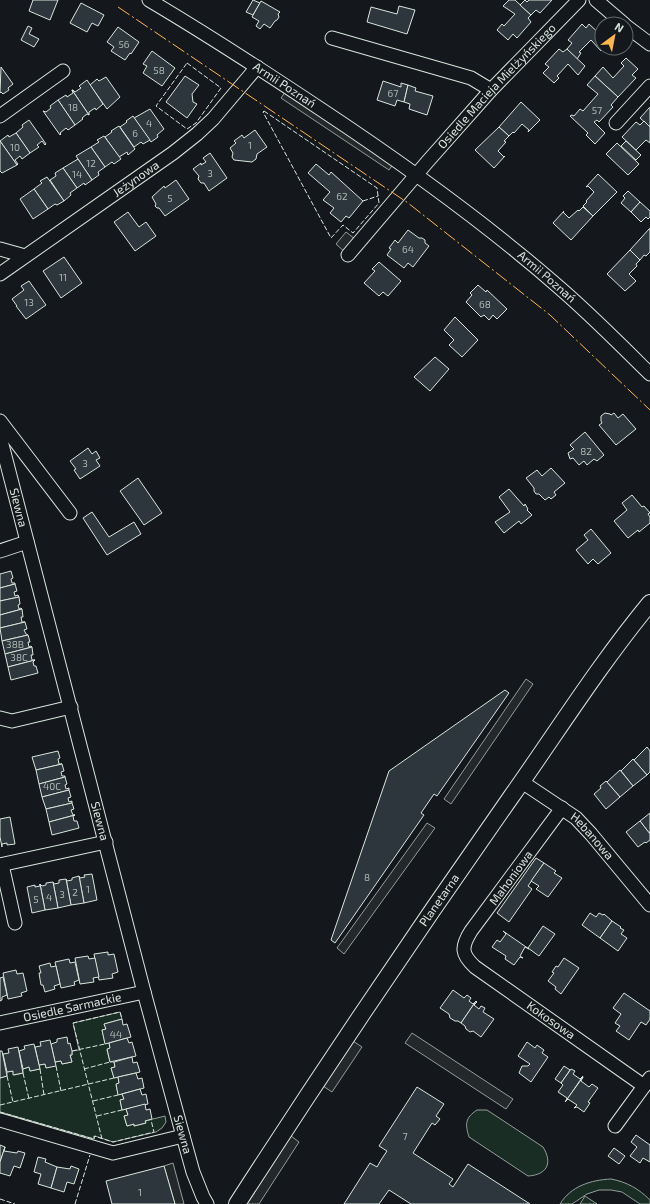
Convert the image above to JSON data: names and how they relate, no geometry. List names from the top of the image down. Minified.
{"streets":{"street":["Armii Poznań","Osiedle Macieja Mielżyńskiego","Jeżynowa","Siewna","Hebanowa","Mahoniowa","Planetarna","Osiedle Sarmackie","Kokosowa"]},"crossings":[["Armii Poznań","Osiedle Macieja Mielżyńskiego"],["Armii Poznań","Jeżynowa"],["Siewna","Osiedle Sarmackie"],["Hebanowa","Mahoniowa"],["Hebanowa","Planetarna"],["Mahoniowa","Kokosowa"]],"house_numbers":["56","58","67","18","57","4","6","1","10","12","3","14","62","5","64","11","13","68","82","3","38B","38C","40C","8","1","2","3","4","5","44","7","1"],"north":"top right"}
